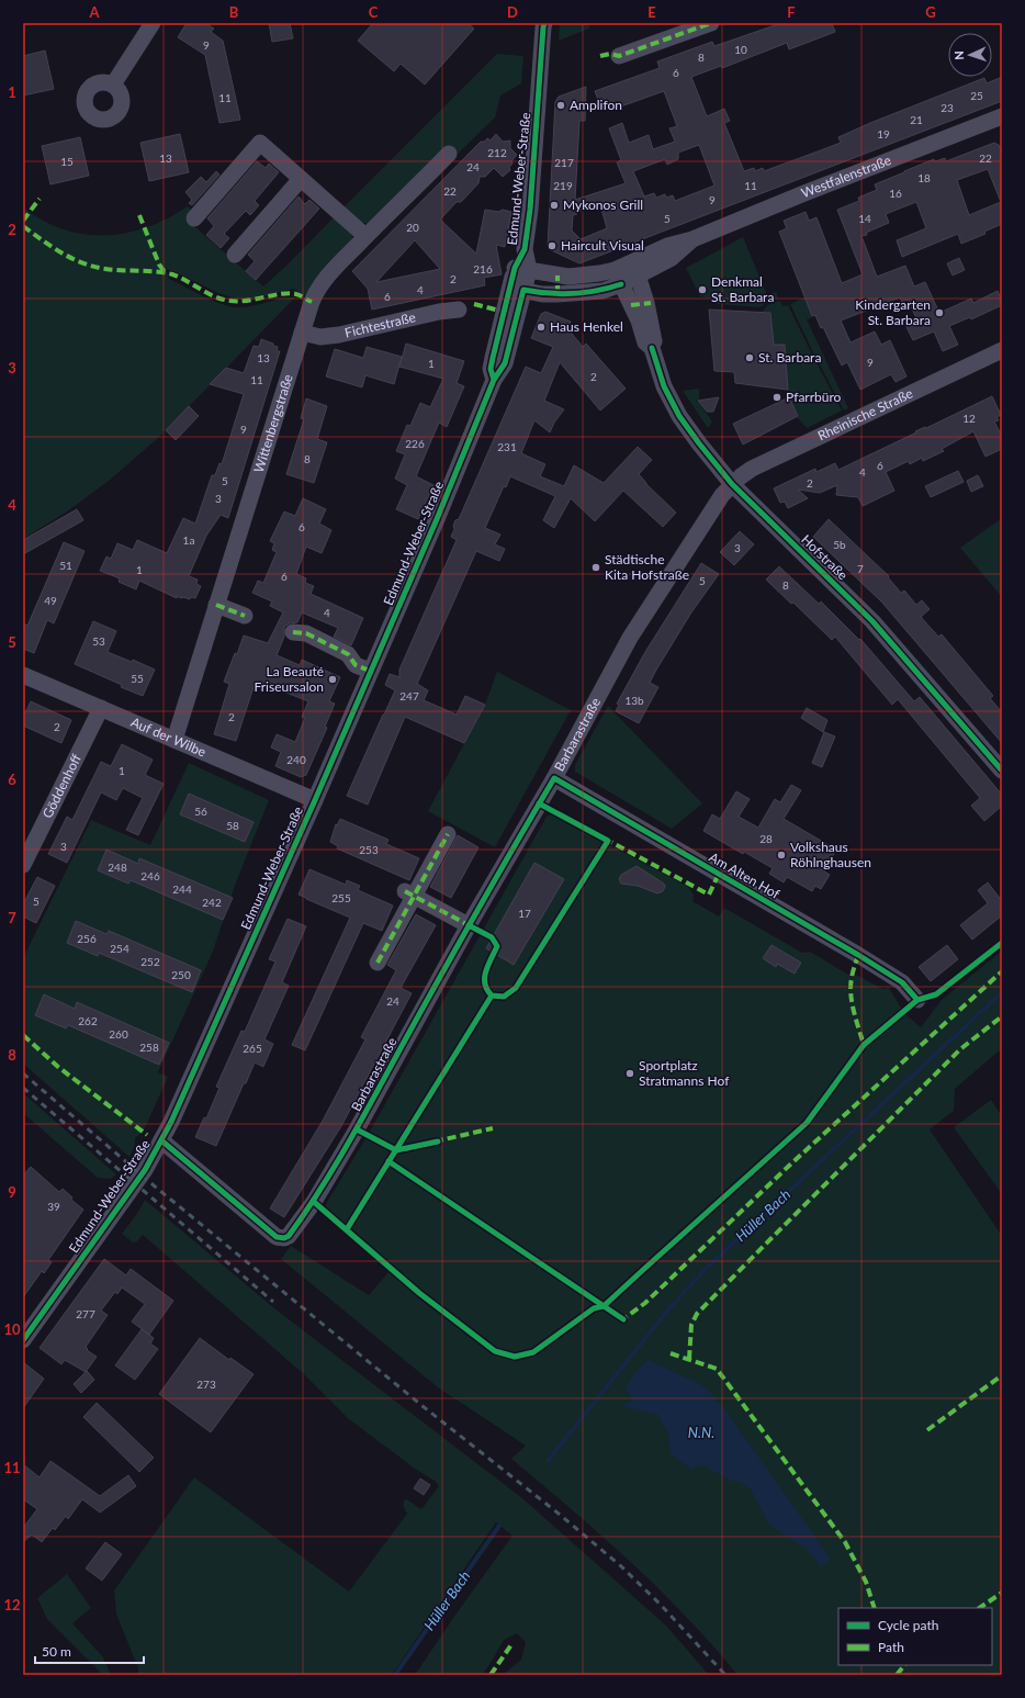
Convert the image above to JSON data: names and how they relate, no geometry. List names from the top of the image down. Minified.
{"streets":{"street":["Westfalenstraße","Edmund-Weber-Straße","Fichtestraße","Rheinische Straße","Wittenbergstraße","Hofstraße","Barbarastraße","Auf der Wilbe","Göddenhoff","Am Alten Hof"]},"crossings":[["Westfalenstraße","Edmund-Weber-Straße"],["Westfalenstraße","Hofstraße"],["Edmund-Weber-Straße","Barbarastraße"],["Edmund-Weber-Straße","Auf der Wilbe"],["Fichtestraße","Wittenbergstraße"],["Rheinische Straße","Hofstraße"],["Rheinische Straße","Barbarastraße"],["Wittenbergstraße","Auf der Wilbe"],["Hofstraße","Barbarastraße"],["Barbarastraße","Am Alten Hof"],["Auf der Wilbe","Göddenhoff"]],"water":["Hüller Bach","N.N."],"places":["Amplifon","Mykonos Grill","Haircult Visual","Denkmal St. Barbara","Kindergarten St. Barbara","Haus Henkel","St. Barbara","Pfarrbüro","Städtische Kita Hofstraße","La Beauté Friseursalon","Volkshaus Röhlnghausen","Sportplatz Stratmanns Hof"],"house_numbers":["9","10","8","6","25","11","23","21","19","212","13","22","15","217","24","18","219","11","22","16","9","5","14","20","216","2","4","6","13","9","1","2","11","12","9","226","231","8","6","4","5","2","3","6","1a","5b","3","51","7","1","6","5","8","49","4","53","55","247","13b","2","2","240","1","56","58","28","3","253","248","246","244","255","5","242","17","256","254","252","250","24","262","260","258","265","39","277","273"],"legend":["Cycle path","Path"],"scale_bar":"50 m","north":"left","grid":{"columns":["A","B","C","D","E","F","G"],"rows":["1","2","3","4","5","6","7","8","9","10","11","12"]}}
